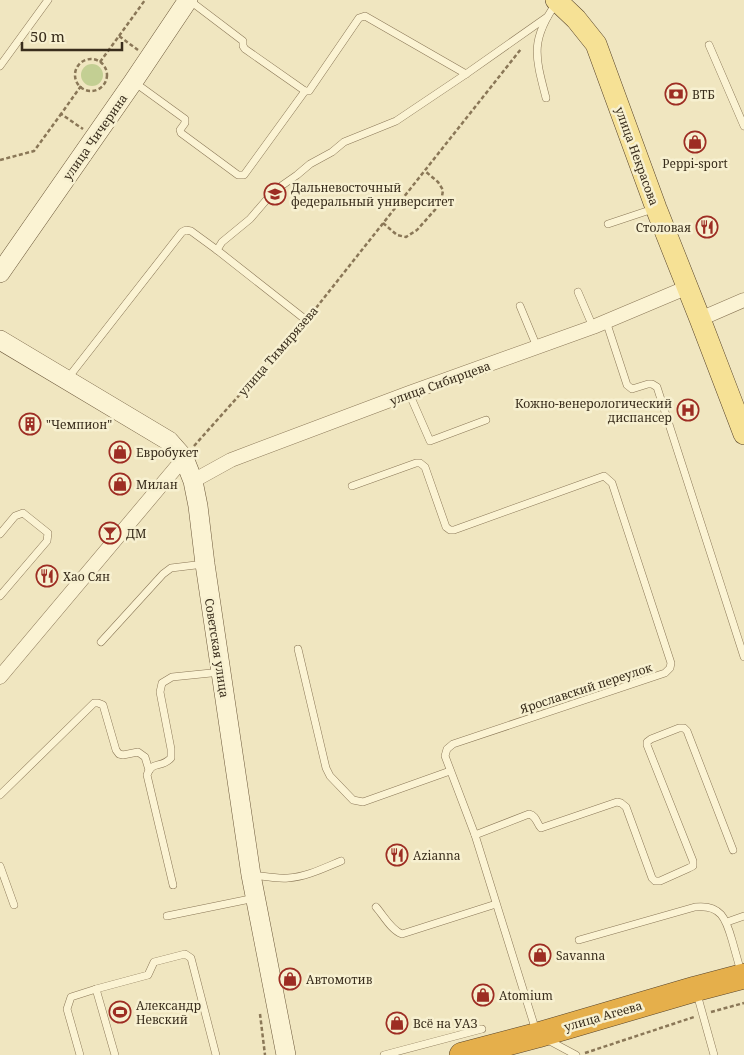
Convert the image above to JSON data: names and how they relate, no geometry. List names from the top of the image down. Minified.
{"streets":{"highway":["улица Агеева"],"main road":["улица Чичерина","улица Некрасова","Советская улица"],"street":["улица Сибирцева"],"lane":["Ярославский переулок"],"path":["улица Тимирязева"]},"crossings":[["улица Некрасова","улица Сибирцева"],["улица Тимирязева","Советская улица"],["улица Сибирцева","Советская улица"],["Ярославский переулок","улица Агеева"]],"places":{"bank":["ВТБ"],"shop":["Peppi-sport","Евробукет","Милан","Savanna","Автомотив","Atomium","Всё на УАЗ"],"school or university":["Дальневосточный федеральный университет"],"restaurant":["Столовая","Хао Сян","Azianna"],"hospital":["Кожно-венерологический диспансер"],"building":["\"Чемпион\""],"bar":["ДМ"],"sports":["Александр Невский"]},"scale_bar":"50 m"}
